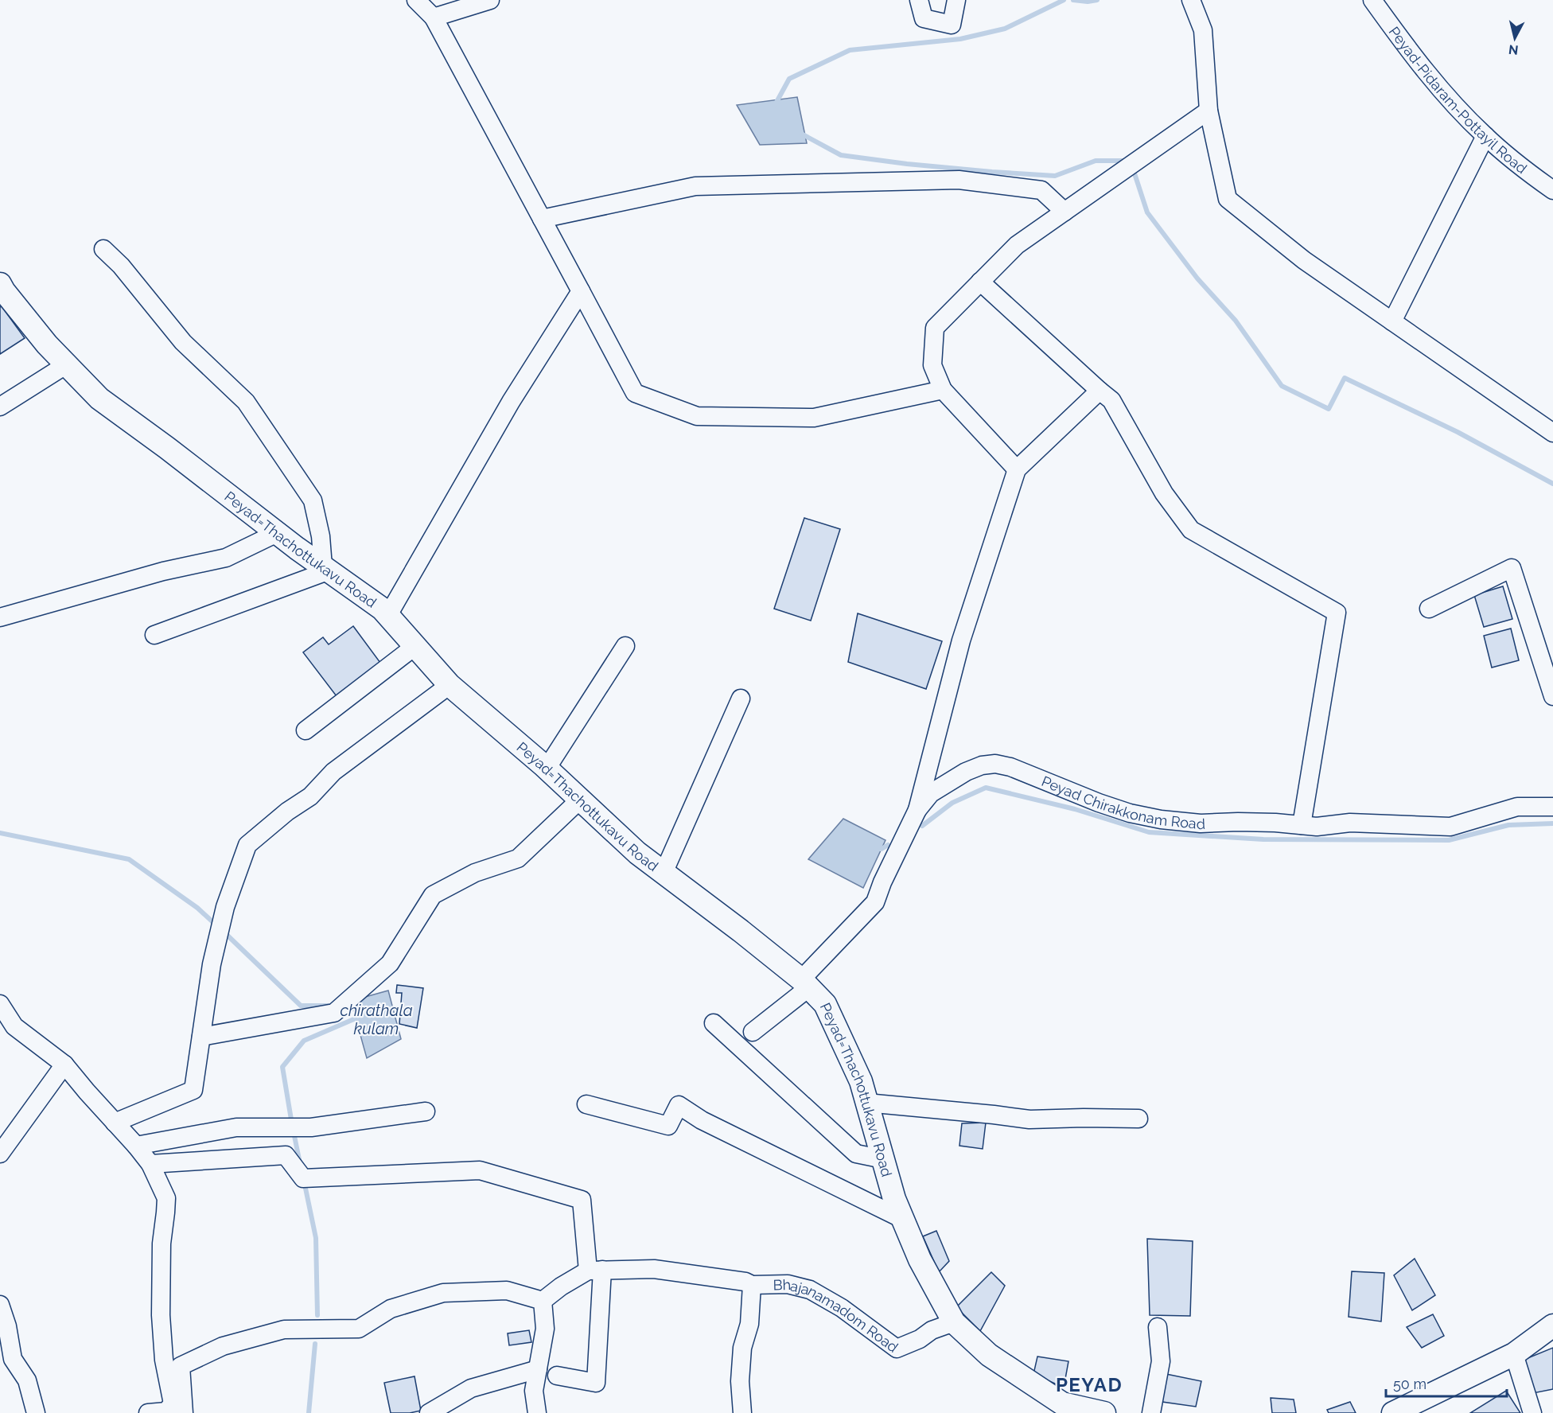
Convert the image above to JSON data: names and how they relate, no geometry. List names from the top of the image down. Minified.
{"streets":{"main road":["Peyad=Thachottukavu Road"],"street":["Peyad-Pidaram-Pottayil Road","Peyad Chirakkonam Road","Bhajanamadom Road"]},"crossings":[["Peyad=Thachottukavu Road","Peyad Chirakkonam Road"],["Peyad=Thachottukavu Road","Bhajanamadom Road"]],"districts":["PEYAD"],"water":["chirathala kulam"],"scale_bar":"50 m","north":"bottom"}
